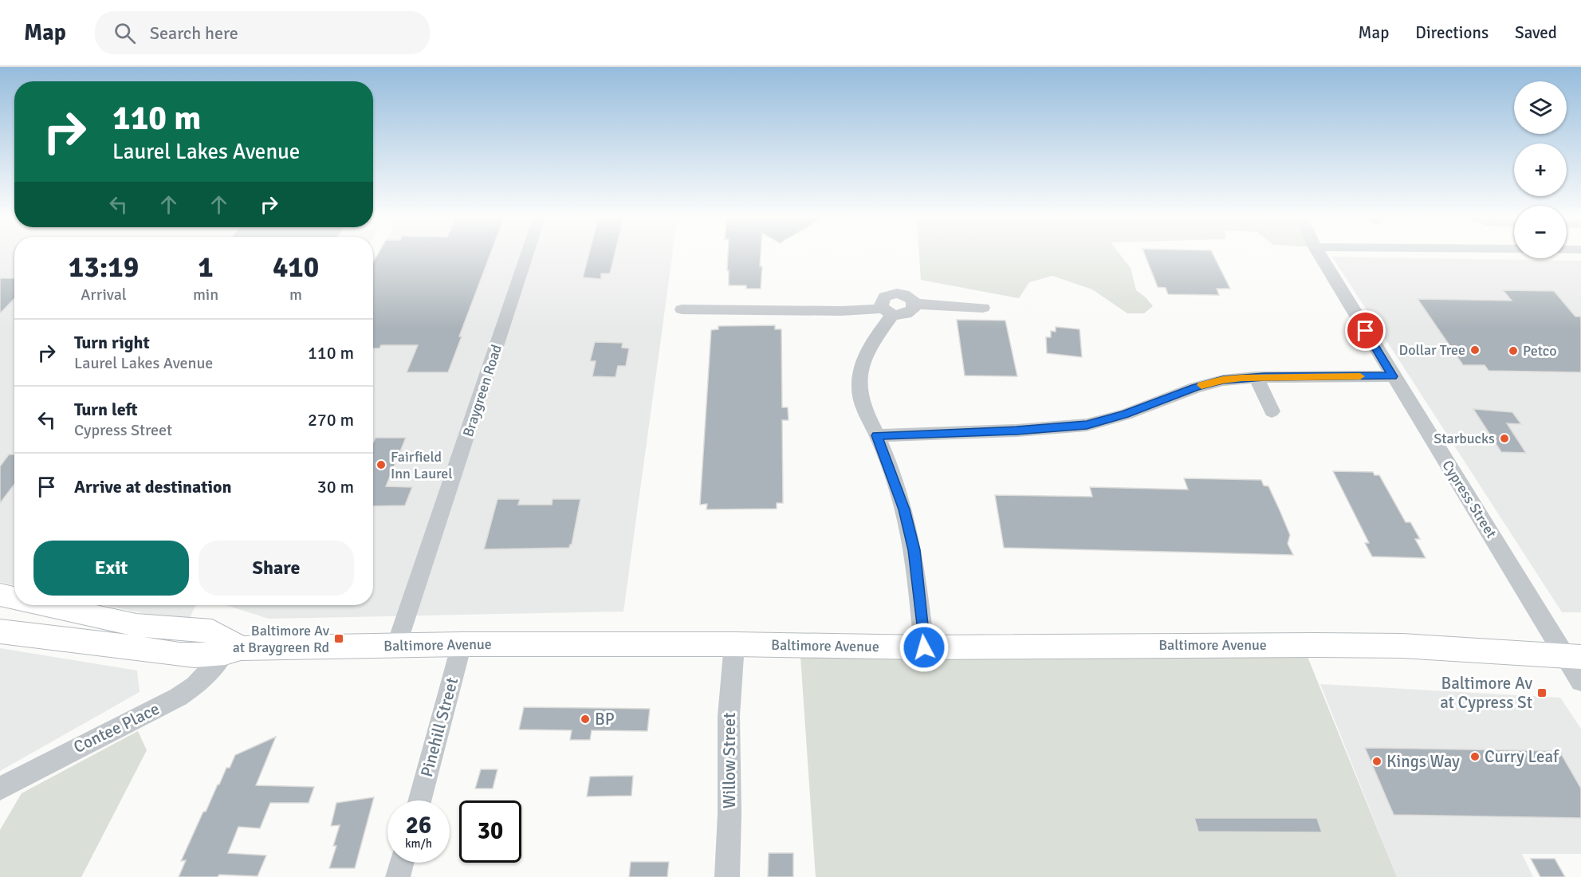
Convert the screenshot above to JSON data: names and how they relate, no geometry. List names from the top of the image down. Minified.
{"streets":{"main road":["Baltimore Avenue"],"street":["Braygreen Road","Cypress Street","Pinehill Street","Contee Place","Willow Street"]},"crossings":[["Braygreen Road","Baltimore Avenue"],["Cypress Street","Baltimore Avenue"],["Baltimore Avenue","Pinehill Street"],["Baltimore Avenue","Contee Place"],["Baltimore Avenue","Willow Street"]],"places":{"other":["Dollar Tree","Petco","Starbucks","Fairfield Inn Laurel","BP","Curry Leaf","Kings Way"],"transit":["Baltimore Av at Braygreen Rd","Baltimore Av at Cypress St"]},"page":{"header":"Map","search":"Search here","nav":["Map","Directions","Saved"],"map_buttons":["+","−"],"turn":["110 m","Laurel Lakes Avenue"],"eta":["13:19","Arrival","1","min","410","m"],"list":[{"name":"Turn right","note":"Laurel Lakes Avenue","value":"110 m"},{"name":"Turn left","note":"Cypress Street","value":"270 m"},{"name":"Arrive at destination","value":"30 m"}],"buttons":["Exit","Share"],"speed":"26 km/h","limit":"30"}}
